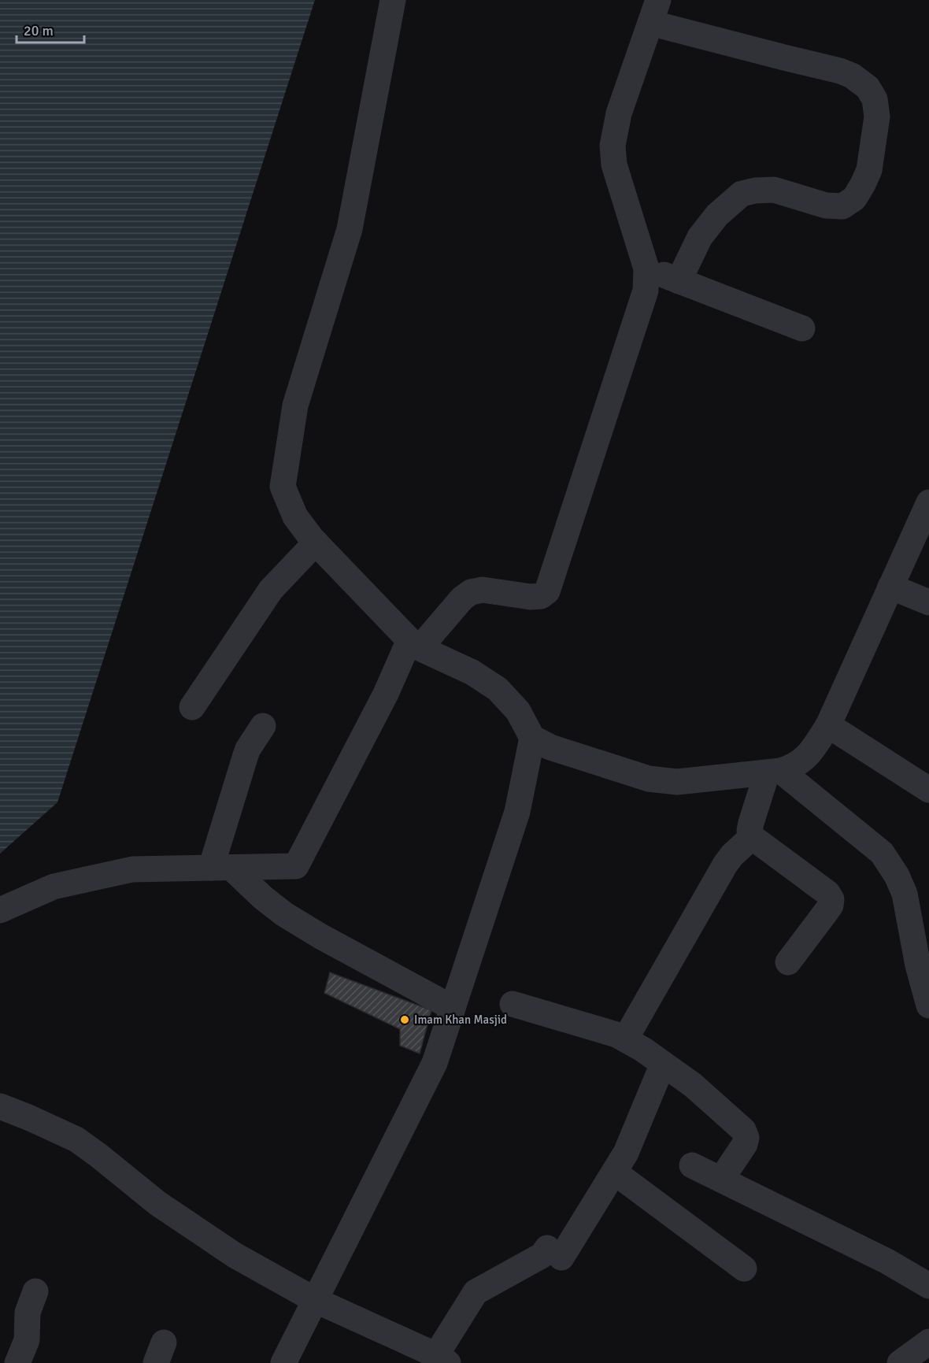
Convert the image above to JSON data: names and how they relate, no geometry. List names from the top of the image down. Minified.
{"places":["Imam Khan Masjid"],"scale_bar":"20 m"}
